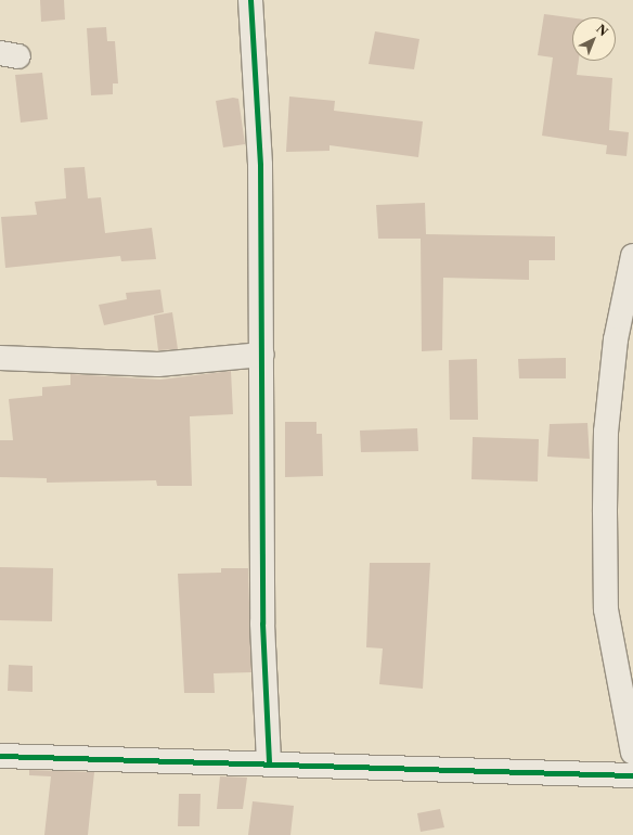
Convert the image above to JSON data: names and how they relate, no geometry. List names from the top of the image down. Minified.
{"north":"top right"}
